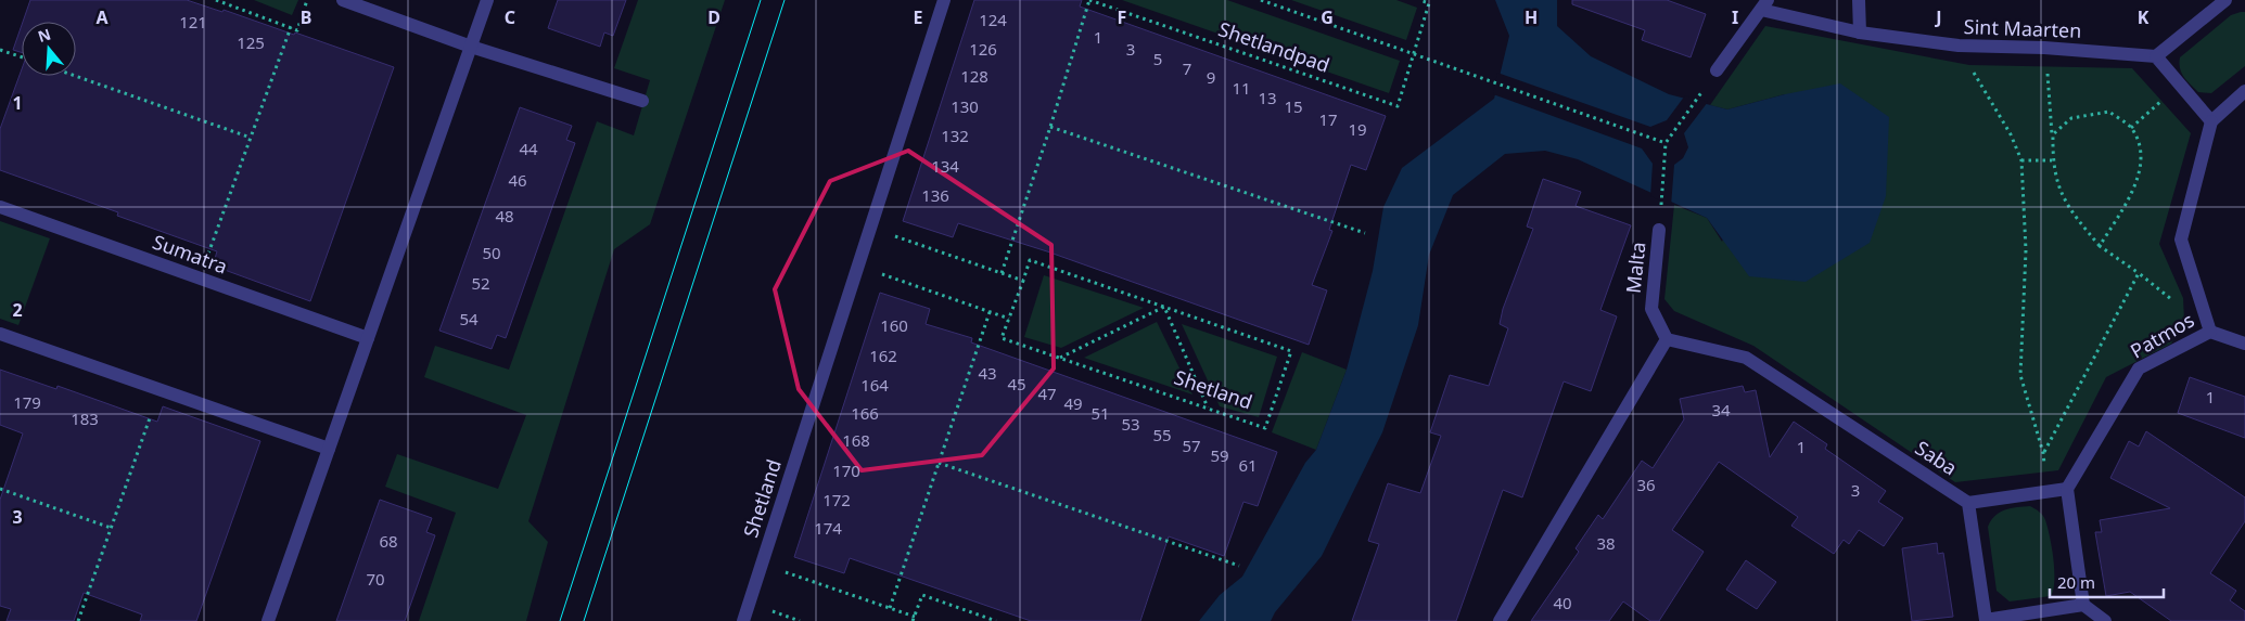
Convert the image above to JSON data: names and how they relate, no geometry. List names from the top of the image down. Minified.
{"streets":{"street":["Sint Maarten","Sumatra","Malta","Patmos","Shetland","Saba"],"path":["Shetlandpad"]},"crossings":[["Shetlandpad","Malta"],["Malta","Saba"]],"house_numbers":["124","121","1","125","126","3","5","7","128","9","11","13","130","15","17","19","132","44","134","46","136","48","50","52","54","160","162","43","45","164","47","1","179","49","34","166","51","183","53","55","168","57","1","59","61","170","36","3","172","174","68","38","70","40"],"scale_bar":"20 m","north":"top","grid":{"columns":["A","B","C","D","E","F","G","H","I","J","K"],"rows":["1","2","3"]}}
